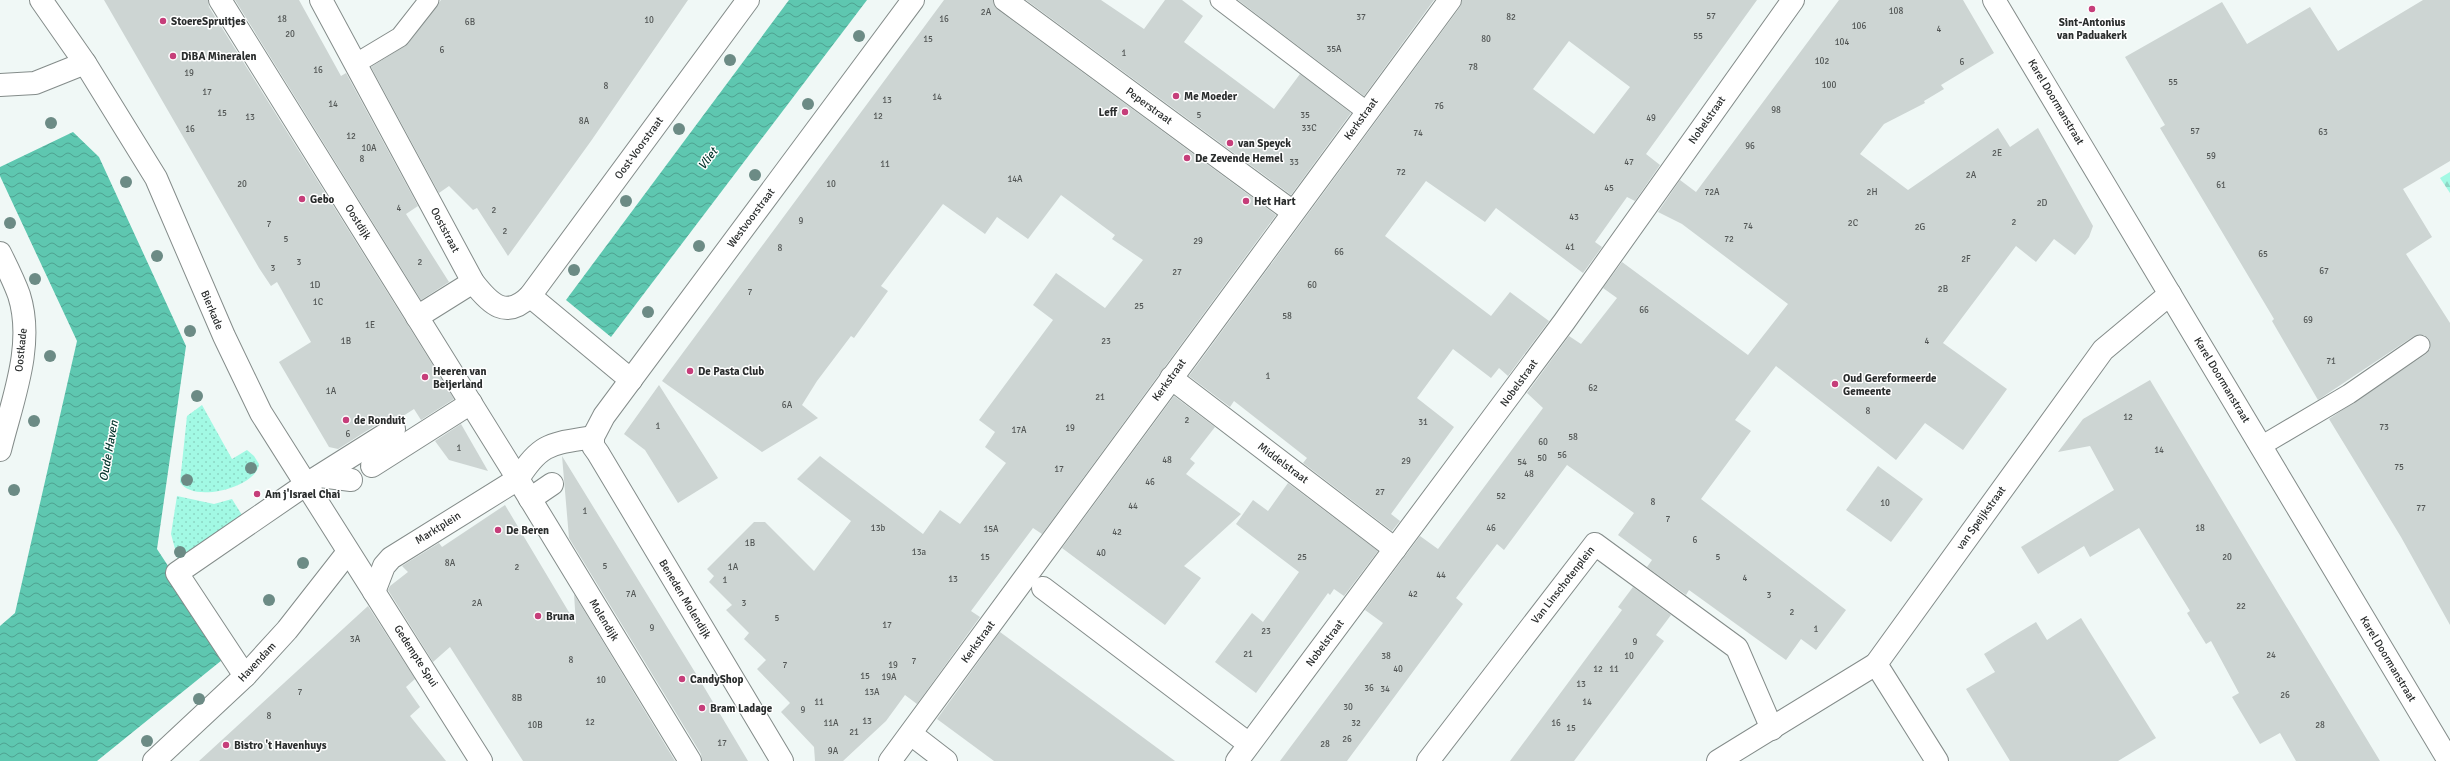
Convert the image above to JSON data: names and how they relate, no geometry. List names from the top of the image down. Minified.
{"streets":{"street":["Karel Doormanstraat","Peperstraat","Kerkstraat","Nobelstraat","Oost-Voorstraat","Westvoorstraat","Oostdijk","Ooststraat","Bierkade","Oostkade","Middelstraat","van Speijkstraat","Marktplein","Van Linschotenplein","Beneden Molendijk","Molendijk","Gedempte Spui","Havendam"]},"crossings":[["Karel Doormanstraat","van Speijkstraat"],["Peperstraat","Kerkstraat"],["Kerkstraat","Middelstraat"],["Nobelstraat","Middelstraat"],["Oost-Voorstraat","Ooststraat"],["Westvoorstraat","Marktplein"],["Westvoorstraat","Beneden Molendijk"],["Bierkade","Gedempte Spui"],["Bierkade","Havendam"],["Marktplein","Beneden Molendijk"],["Marktplein","Molendijk"],["Marktplein","Gedempte Spui"],["Gedempte Spui","Havendam"]],"water":["Vliet","Oude Haven"],"places":["Sint-Antonius van Paduakerk","StoereSpruitjes","DiBA Mineralen","Me Moeder","Leff","van Speyck","De Zevende Hemel","Gebo","Het Hart","De Pasta Club","Heeren van Beijerland","Oud Gereformeerde Gemeente","de Ronduit","Am j'Israel Chai","De Beren","Bruna","CandyShop","Bram Ladage","Bistro 't Havenhuys"],"house_numbers":["108","2A","57","37","82","18","16","10","6B","106","4","20","55","15","80","104","35A","6","1","102","6","78","16","19","55","100","8","17","14","13","14","76","98","15","5","35","12","13","49","8A","33C","16","57","63","74","12","96","10A","2E","59","8","33","47","11","72","2A","14A","20","10","61","45","72A","2H","2D","4","2","43","9","2","2C","7","74","2G","2","5","72","29","41","8","66","65","2F","3","2","3","67","27","1D","60","2B","7","1C","25","66","58","69","1E","1B","23","4","71","1","62","1A","21","6A","8","12","2","31","1","73","19","17A","6","58","60","1","14","56","50","48","29","54","75","17","48","46","27","52","8","10","44","77","1","7","13b","46","18","15A","42","6","1B","13a","40","15","25","5","20","8A","5","2","1A","44","4","13","1","7A","42","3","2A","3","22","2","5","17","9","1","23","3A","9","21","24","38","10","8","7","7","19","40","12","11","15","19A","10","13","36","34","7","13A","26","8B","11","14","30","9","8","13","12","11A","32","16","10B","28","15","21","26","17","28","9A"]}
